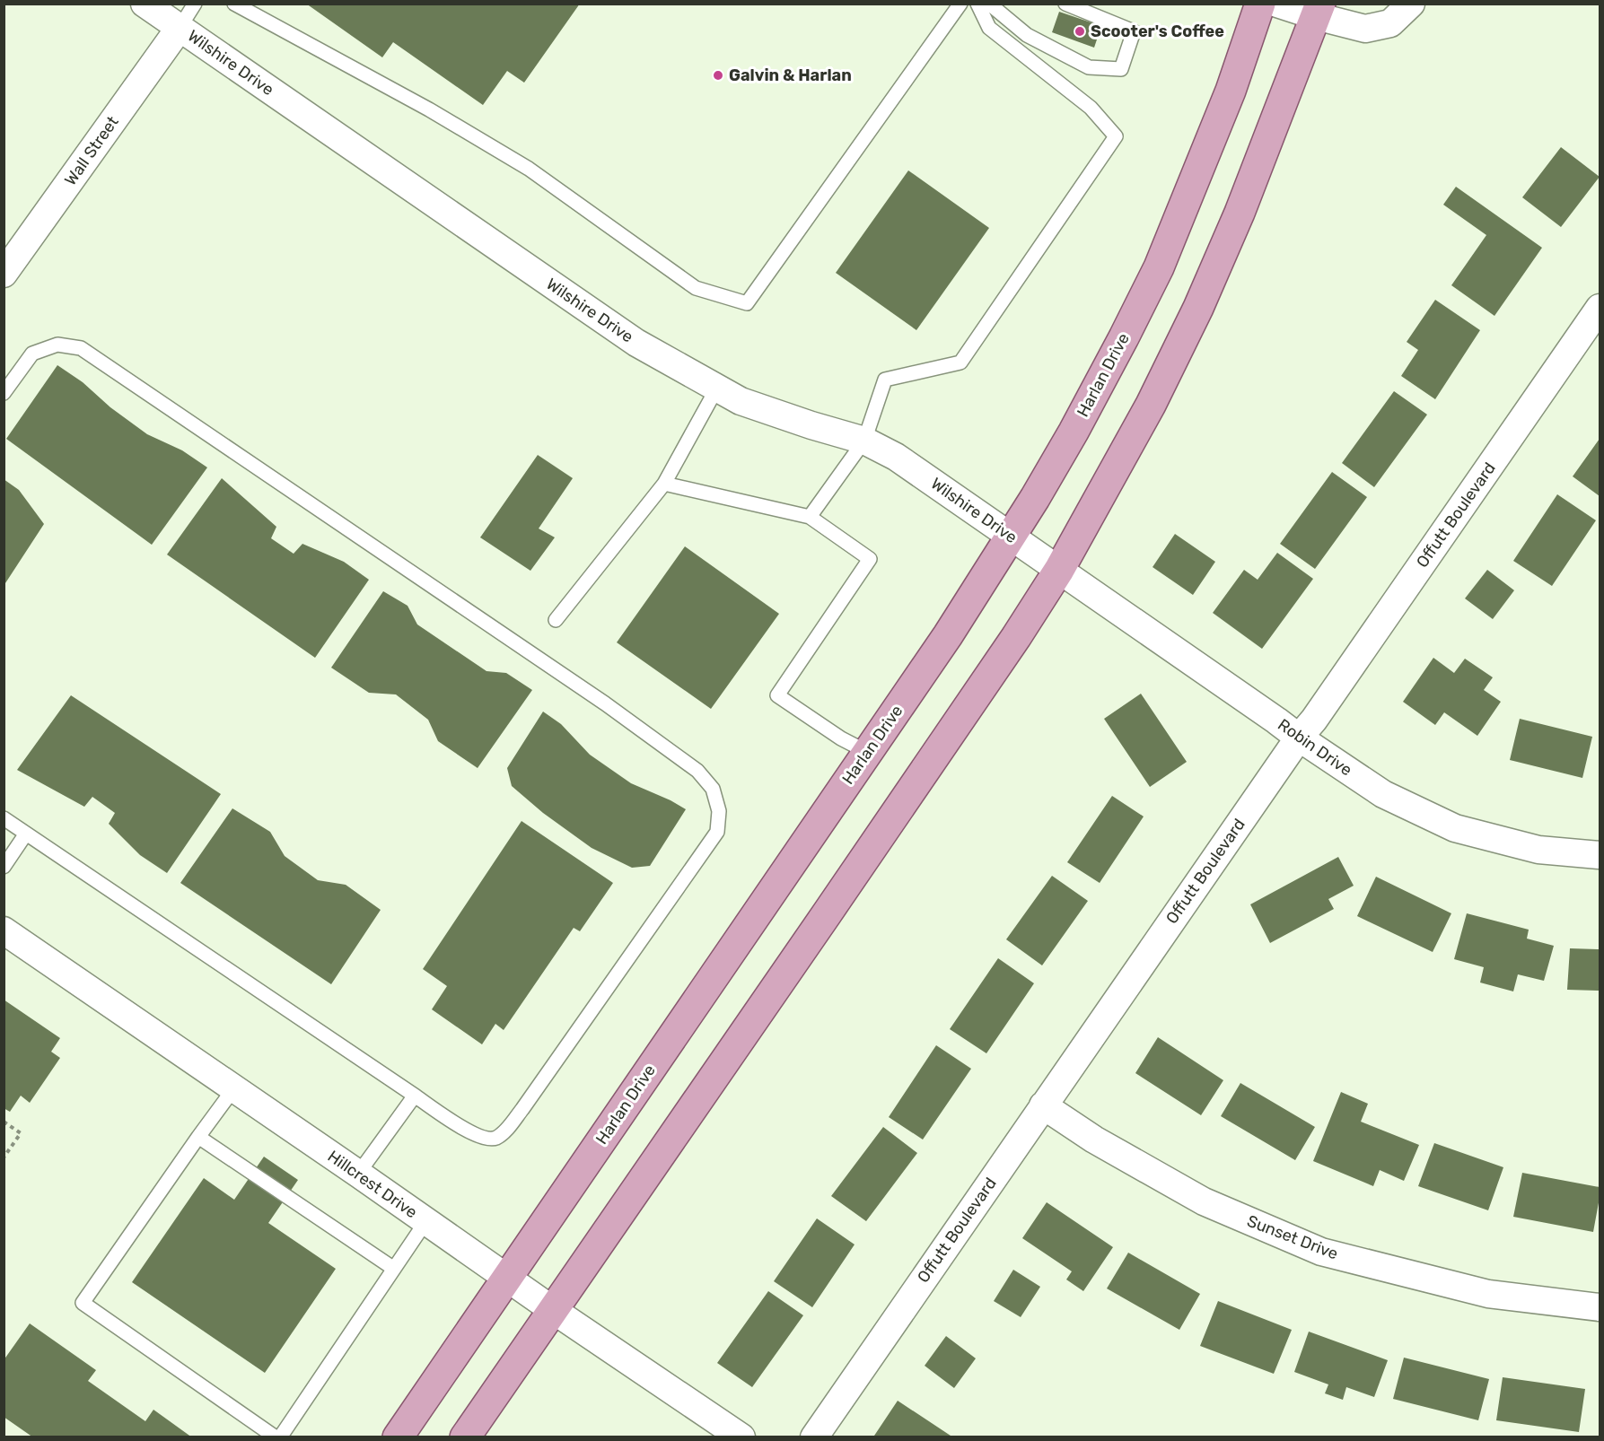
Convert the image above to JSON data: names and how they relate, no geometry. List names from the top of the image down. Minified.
{"streets":{"main road":["Harlan Drive"],"street":["Wilshire Drive","Wall Street","Offutt Boulevard","Robin Drive","Hillcrest Drive","Sunset Drive"]},"crossings":[["Wilshire Drive","Wall Street"],["Wilshire Drive","Harlan Drive"],["Wilshire Drive","Robin Drive"],["Harlan Drive","Hillcrest Drive"],["Offutt Boulevard","Robin Drive"],["Offutt Boulevard","Sunset Drive"]],"places":["Scooter's Coffee","Galvin & Harlan"]}
